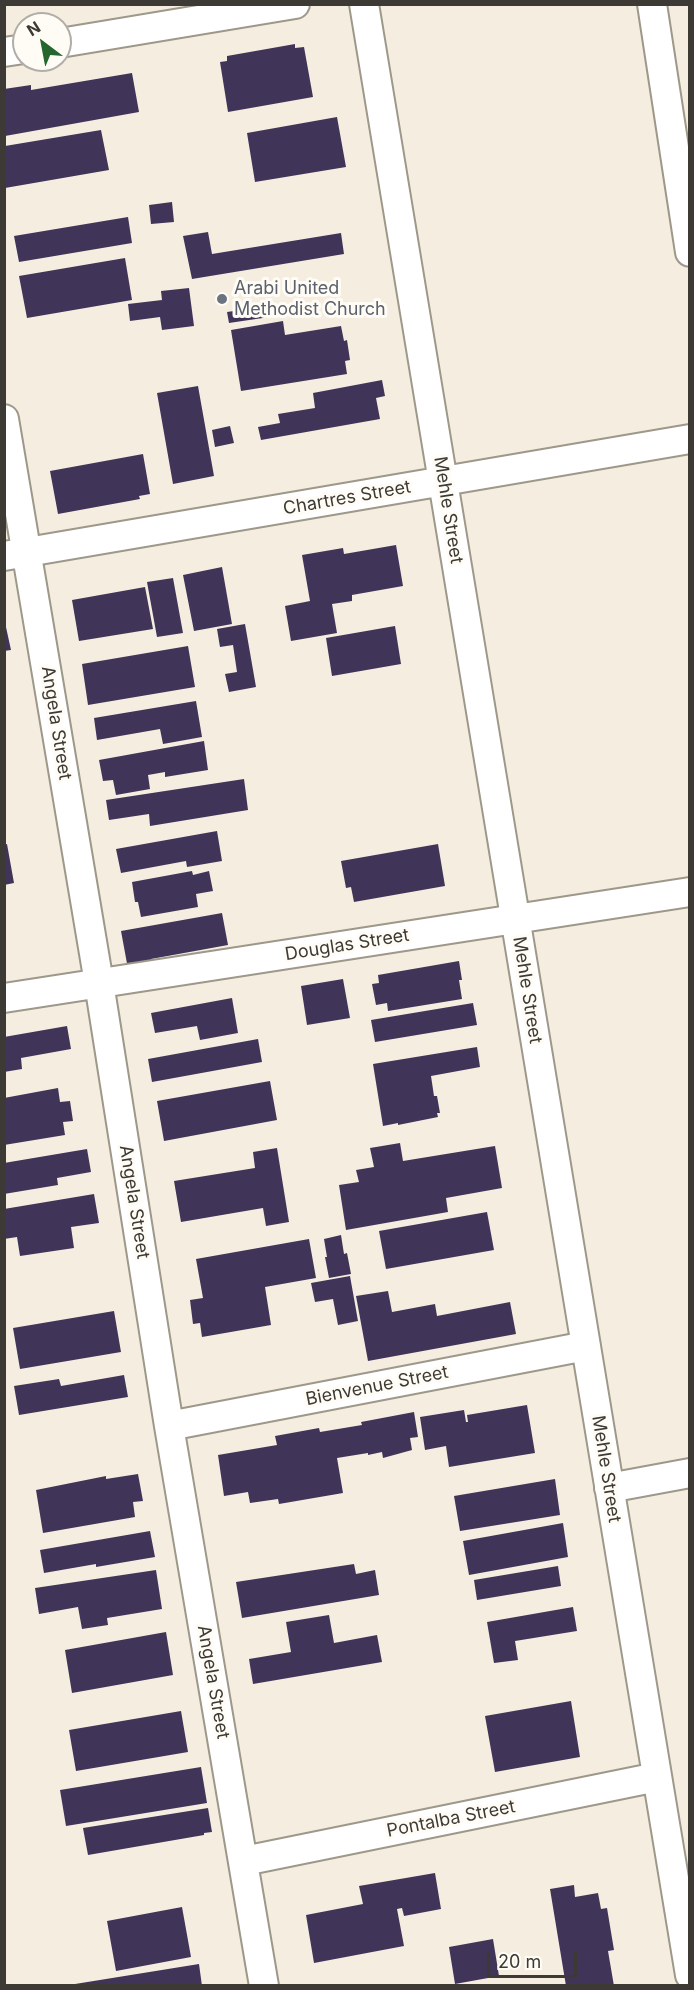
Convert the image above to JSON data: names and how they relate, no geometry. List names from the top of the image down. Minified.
{"streets":{"street":["Chartres Street","Mehle Street","Angela Street","Douglas Street","Bienvenue Street","Pontalba Street"]},"crossings":[["Chartres Street","Mehle Street"],["Chartres Street","Angela Street"],["Mehle Street","Douglas Street"],["Mehle Street","Bienvenue Street"],["Mehle Street","Pontalba Street"],["Angela Street","Douglas Street"],["Angela Street","Bienvenue Street"],["Angela Street","Pontalba Street"]],"places":["Arabi United Methodist Church"],"scale_bar":"20 m","north":"top left"}
